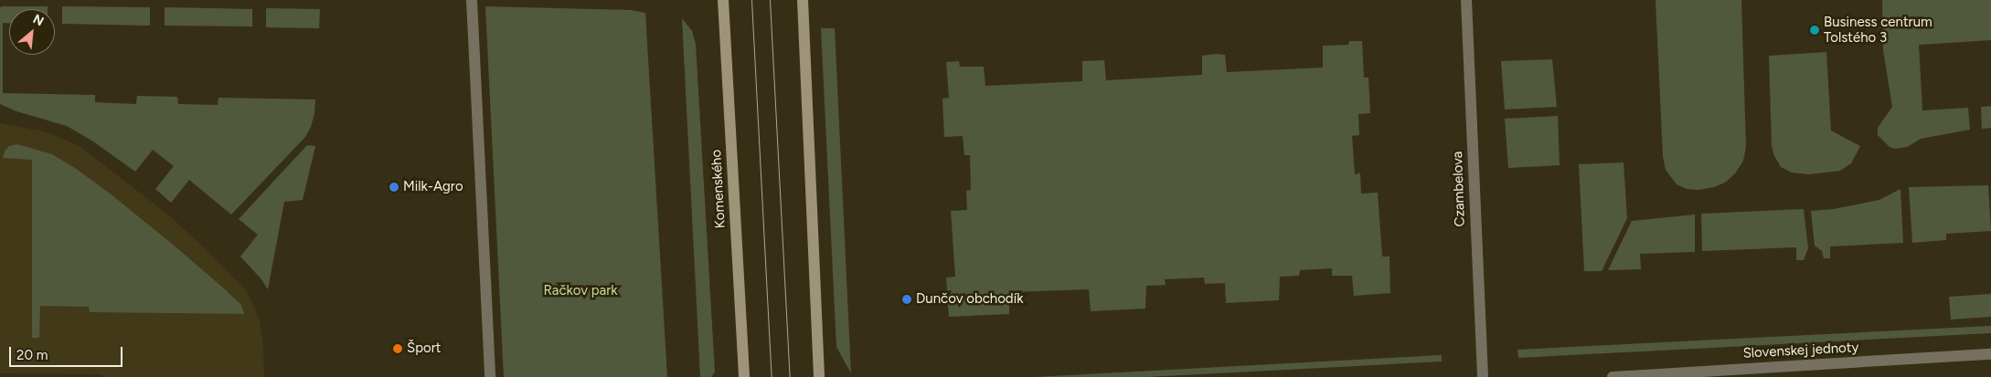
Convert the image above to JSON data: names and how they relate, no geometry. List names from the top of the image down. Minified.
{"streets":{"street":["Komenského","Czambelova","Slovenskej jednoty"]},"parks":["Račkov park"],"places":["Business centrum Tolstého 3","Milk-Agro","Dunčov obchodík","Šport"],"scale_bar":"20 m","north":"top right"}
